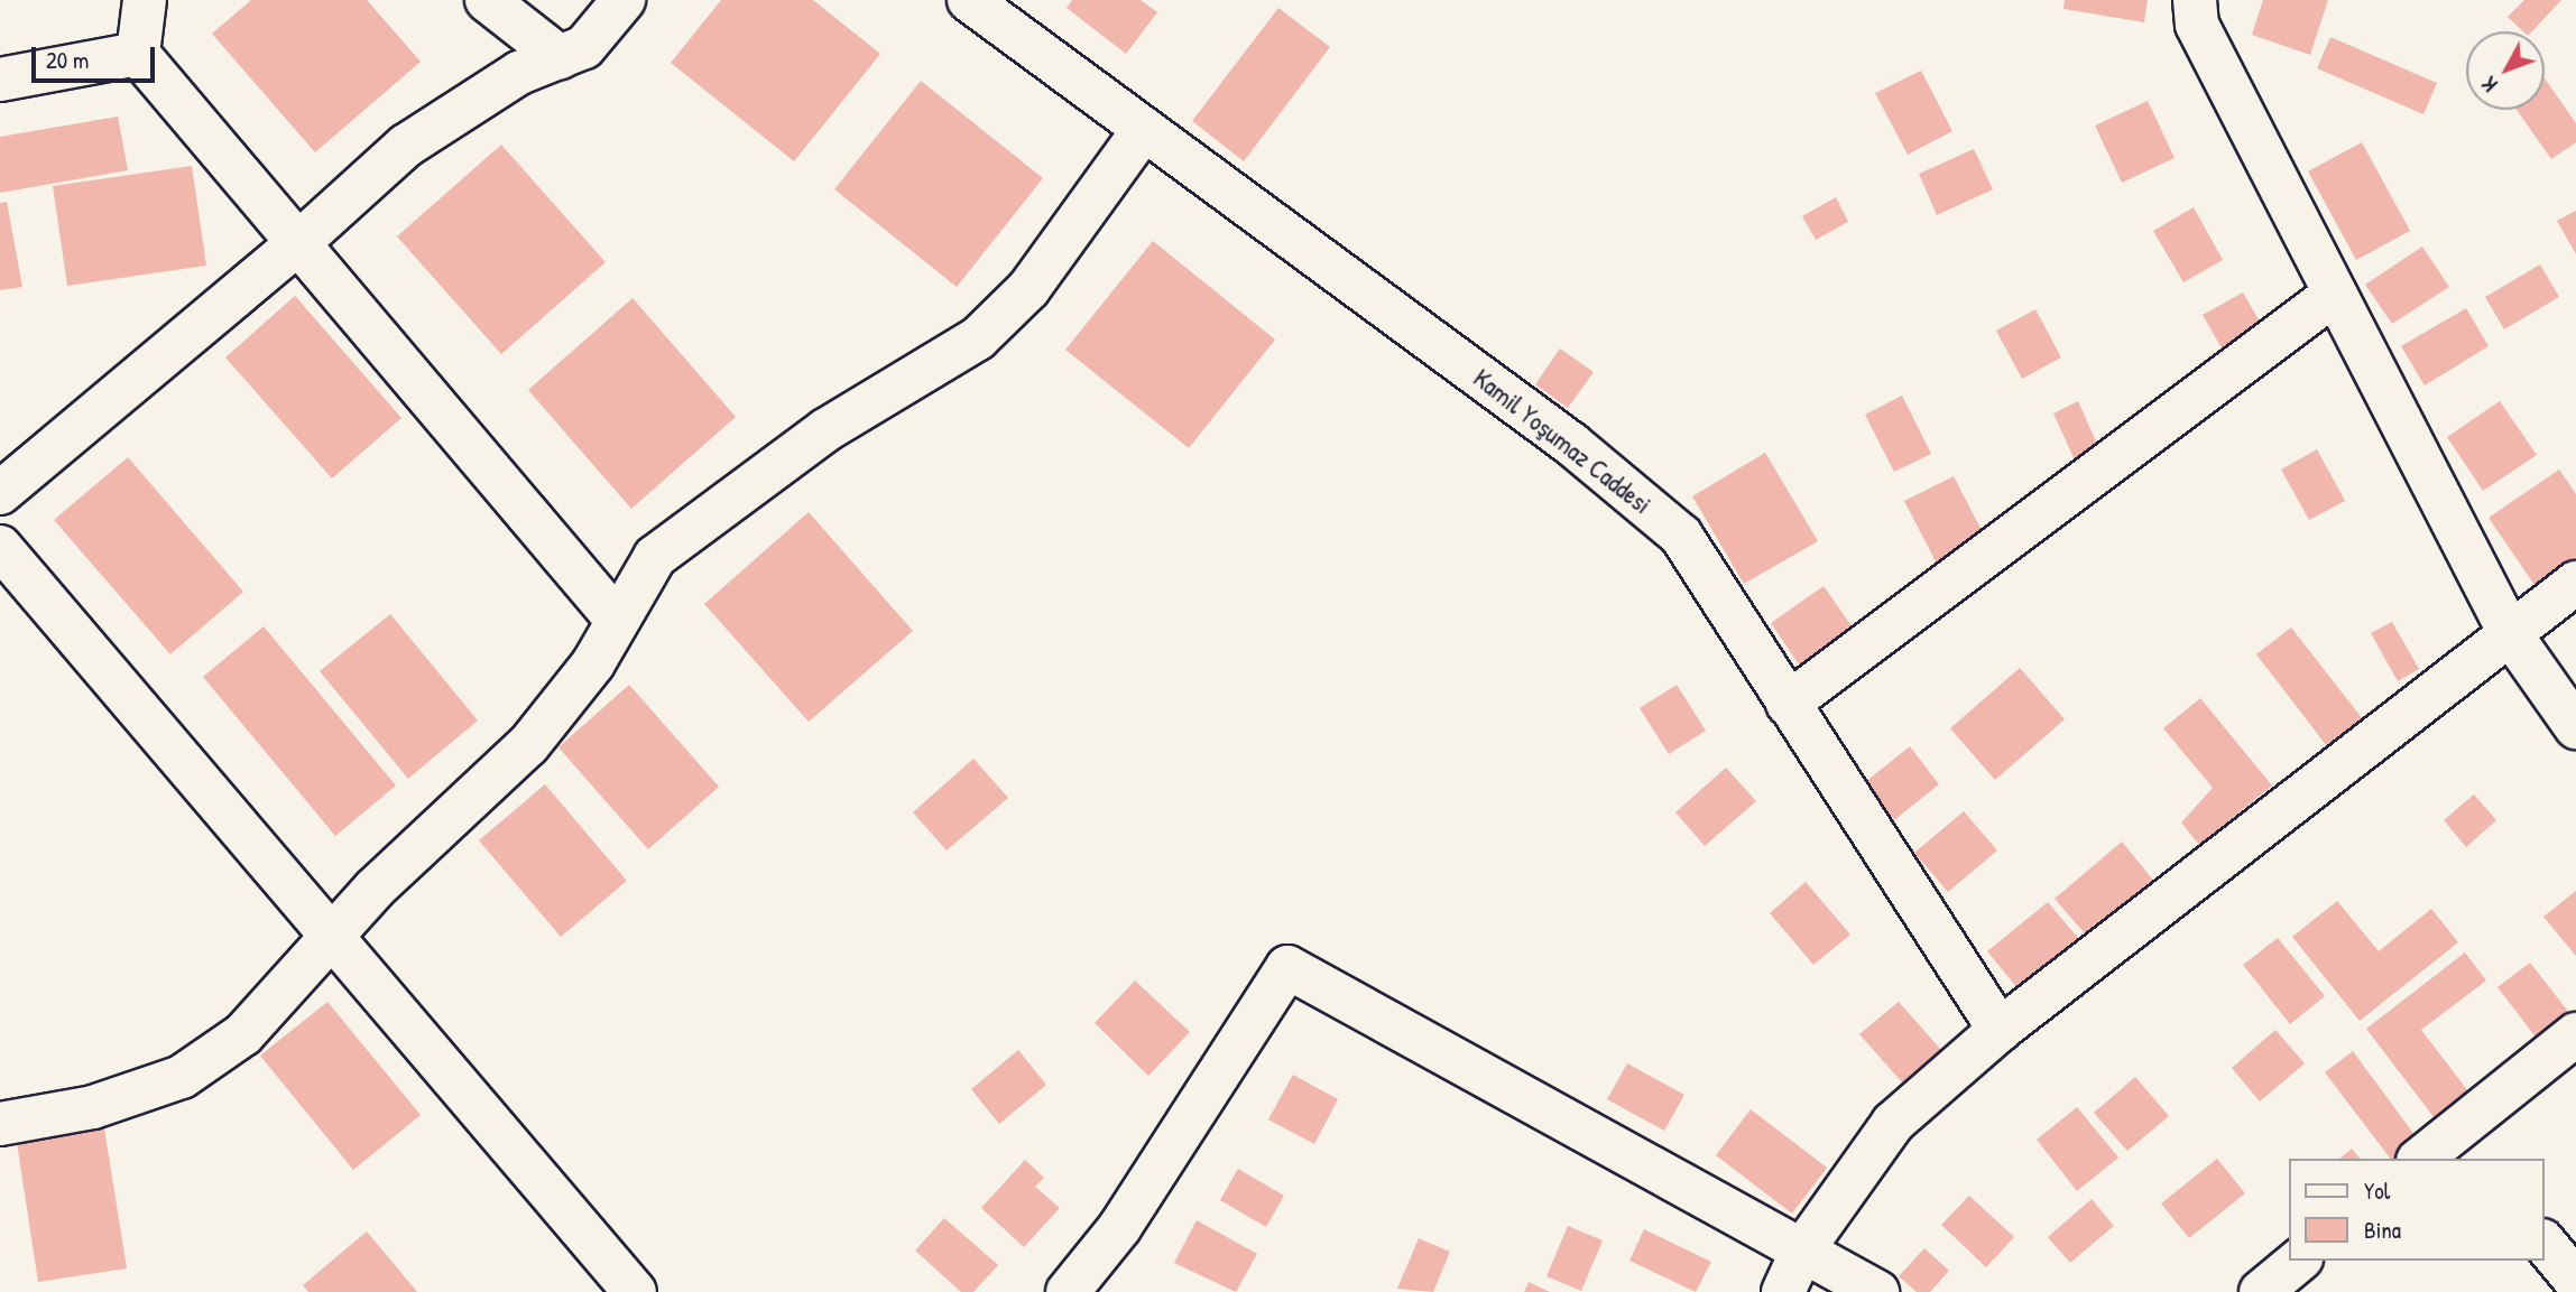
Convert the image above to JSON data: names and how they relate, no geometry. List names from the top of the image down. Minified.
{"streets":{"street":["Kamil Yoşumaz Caddesi"]},"legend":["Yol","Bina"],"scale_bar":"20 m","north":"bottom left"}
